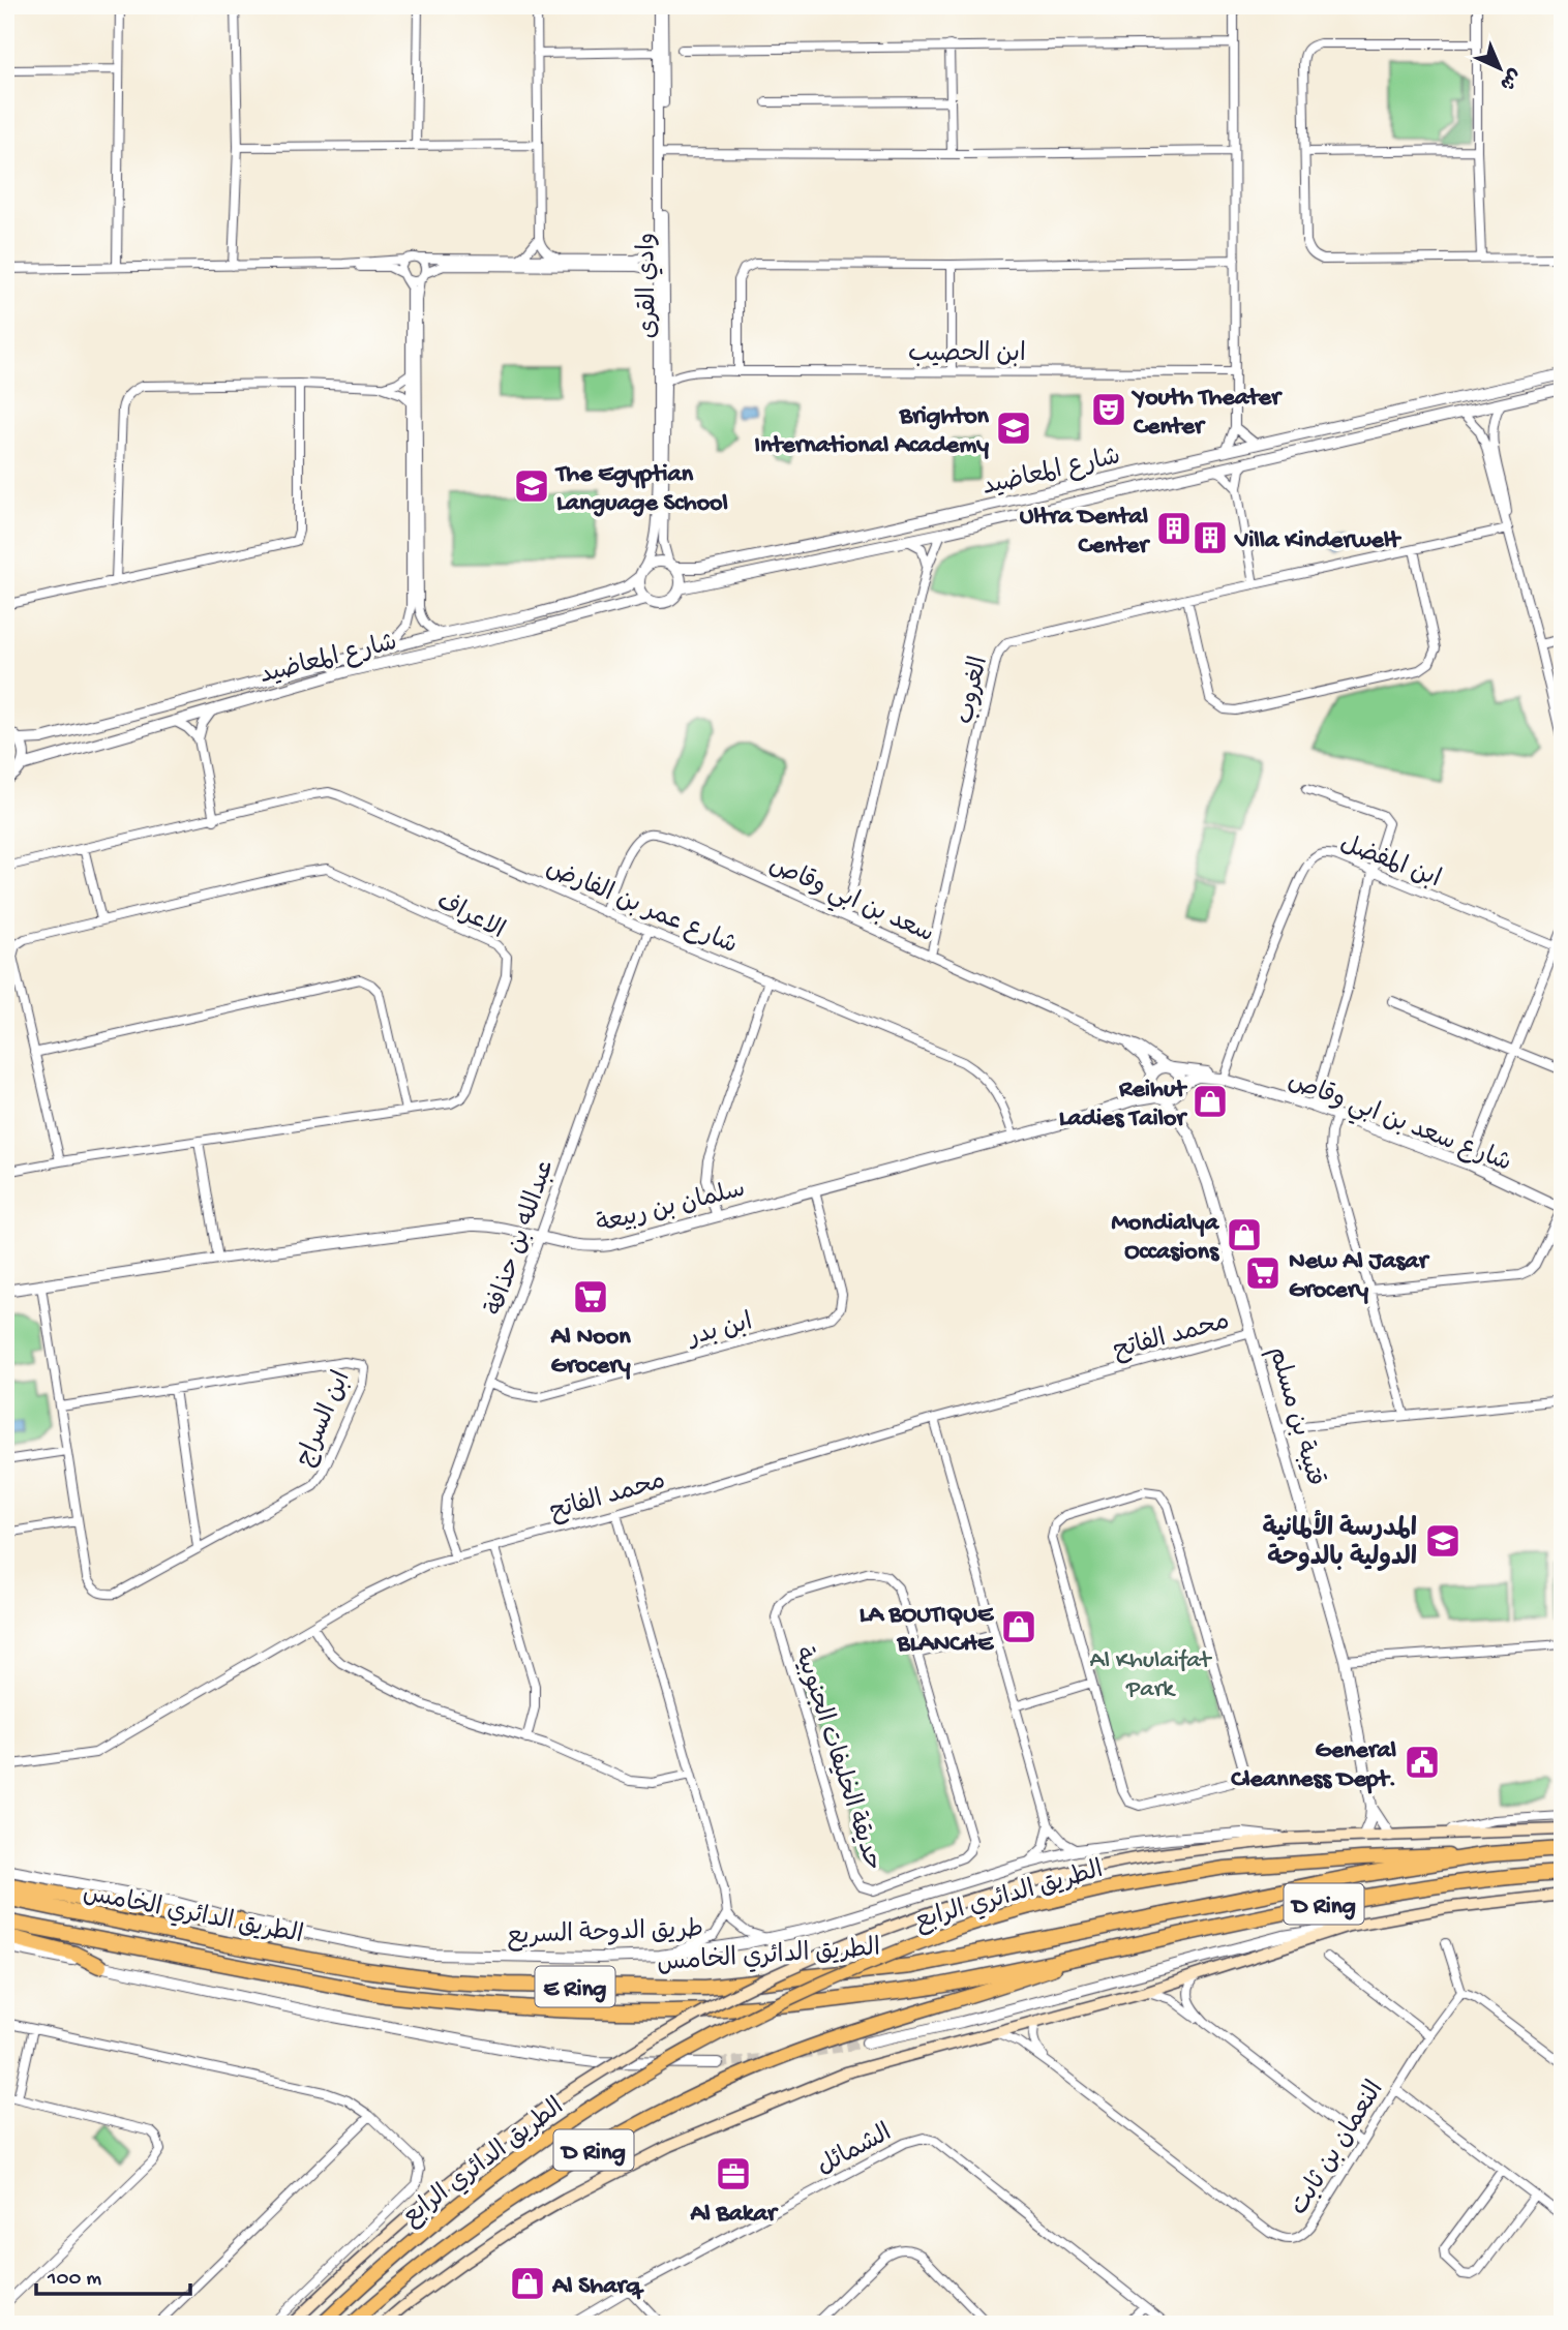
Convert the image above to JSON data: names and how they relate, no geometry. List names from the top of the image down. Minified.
{"streets":{"highway":["الطريق الدائري الرابع","D Ring","الطريق الدائري الخامس","E Ring"],"street":["وادي القرى","ابن الحصيب","شارع المعاضيد","الغروب","ابن المفضل","سعد بن ابي وقاص","شارع عمر بن الفارض","الاعراف","شارع سعد بن ابي وقاص","سلمان بن ربيعة","عبدالله بن حذافة","ابن بدر","محمد الفاتح","قتيبة بن مسلم","ابن السراج","حديقة الخليفات الجنوبية","طريق الدوحة السريع","النعمان بن ثابت","الشمائل"]},"crossings":[["وادي القرى","ابن الحصيب"],["وادي القرى","شارع المعاضيد"],["الغروب","سعد بن ابي وقاص"],["ابن المفضل","شارع سعد بن ابي وقاص"],["سعد بن ابي وقاص","شارع عمر بن الفارض"],["سعد بن ابي وقاص","شارع سعد بن ابي وقاص"],["شارع عمر بن الفارض","سلمان بن ربيعة"],["شارع عمر بن الفارض","عبدالله بن حذافة"],["شارع سعد بن ابي وقاص","سلمان بن ربيعة"],["شارع سعد بن ابي وقاص","قتيبة بن مسلم"],["سلمان بن ربيعة","عبدالله بن حذافة"],["سلمان بن ربيعة","ابن بدر"],["سلمان بن ربيعة","قتيبة بن مسلم"],["سلمان بن ربيعة","ابن السراج"],["عبدالله بن حذافة","ابن بدر"],["عبدالله بن حذافة","محمد الفاتح"],["محمد الفاتح","قتيبة بن مسلم"],["قتيبة بن مسلم","الطريق الدائري الرابع"],["الطريق الدائري الرابع","الطريق الدائري الخامس"],["الطريق الدائري الرابع","طريق الدوحة السريع"],["D Ring","النعمان بن ثابت"]],"parks":["Al Khulaifat Park"],"places":{"theatre":["Youth Theater Center"],"school or university":["Brighton International Academy","The Egyptian Language School","المدرسة الألمانية الدولية بالدوحة"],"building":["Ultra Dental Center","Villa Kinderwelt"],"shop":["Reihut Ladies Tailor","Mondialya Occasions","LA BOUTIQUE BLANCHE","Al Sharq"],"supermarket":["New Al Jasar Grocery","Al Noon Grocery"],"public building":["General Cleanness Dept."],"office":["Al Bakar"]},"scale_bar":"100 m","north":"bottom right"}
